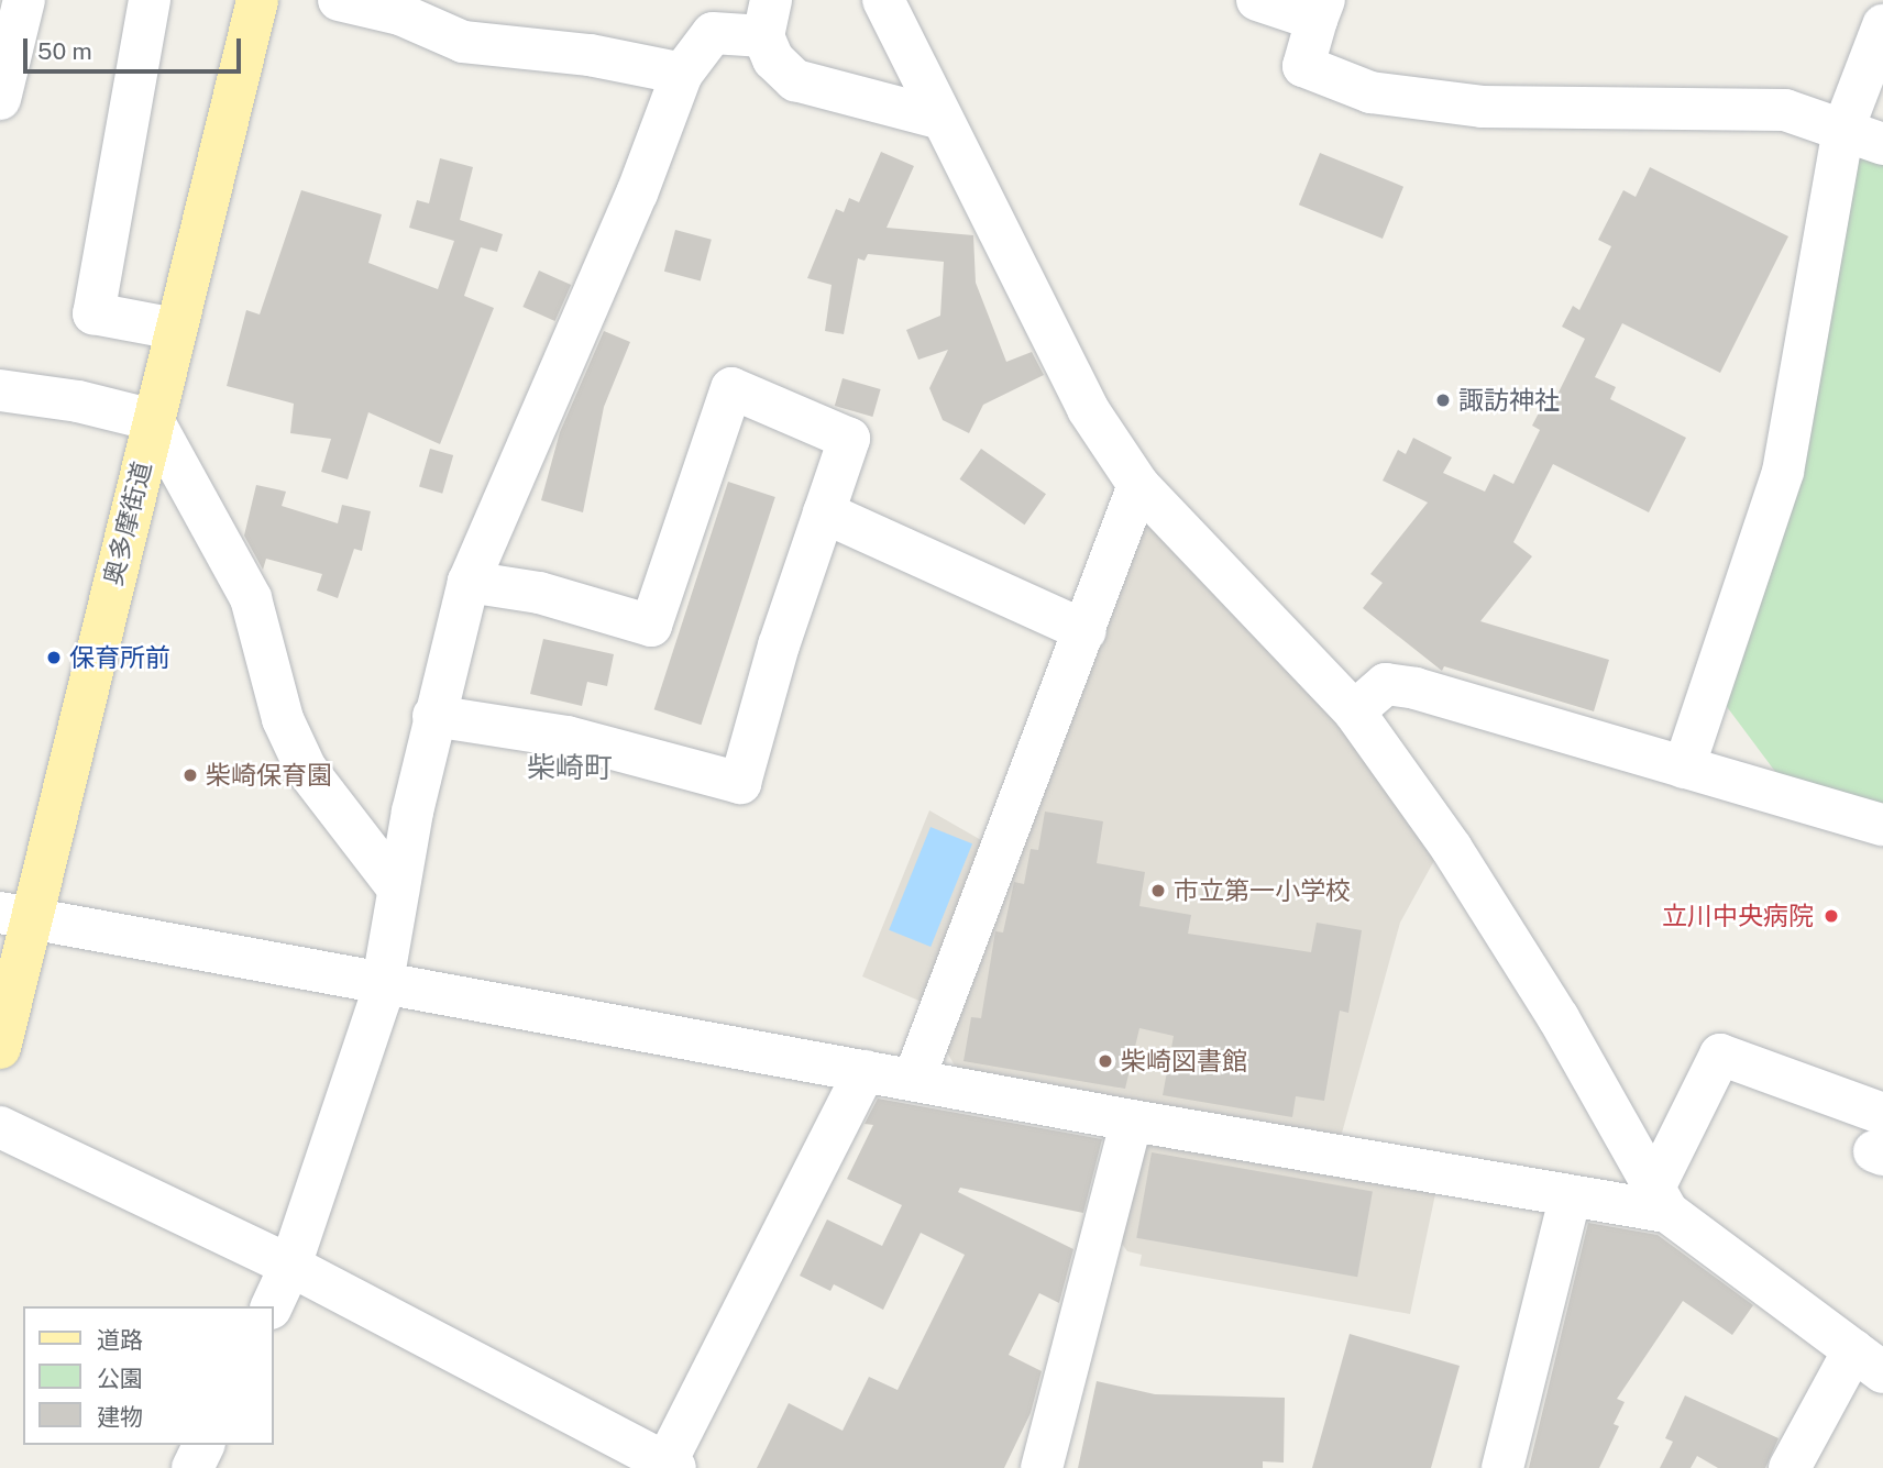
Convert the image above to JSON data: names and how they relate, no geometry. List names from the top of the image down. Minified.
{"streets":{"main road":["奥多摩街道"]},"districts":["柴崎町"],"places":["諏訪神社","保育所前","柴崎保育園","市立第一小学校","立川中央病院","柴崎図書館"],"legend":["道路","公園","建物"],"scale_bar":"50 m"}
